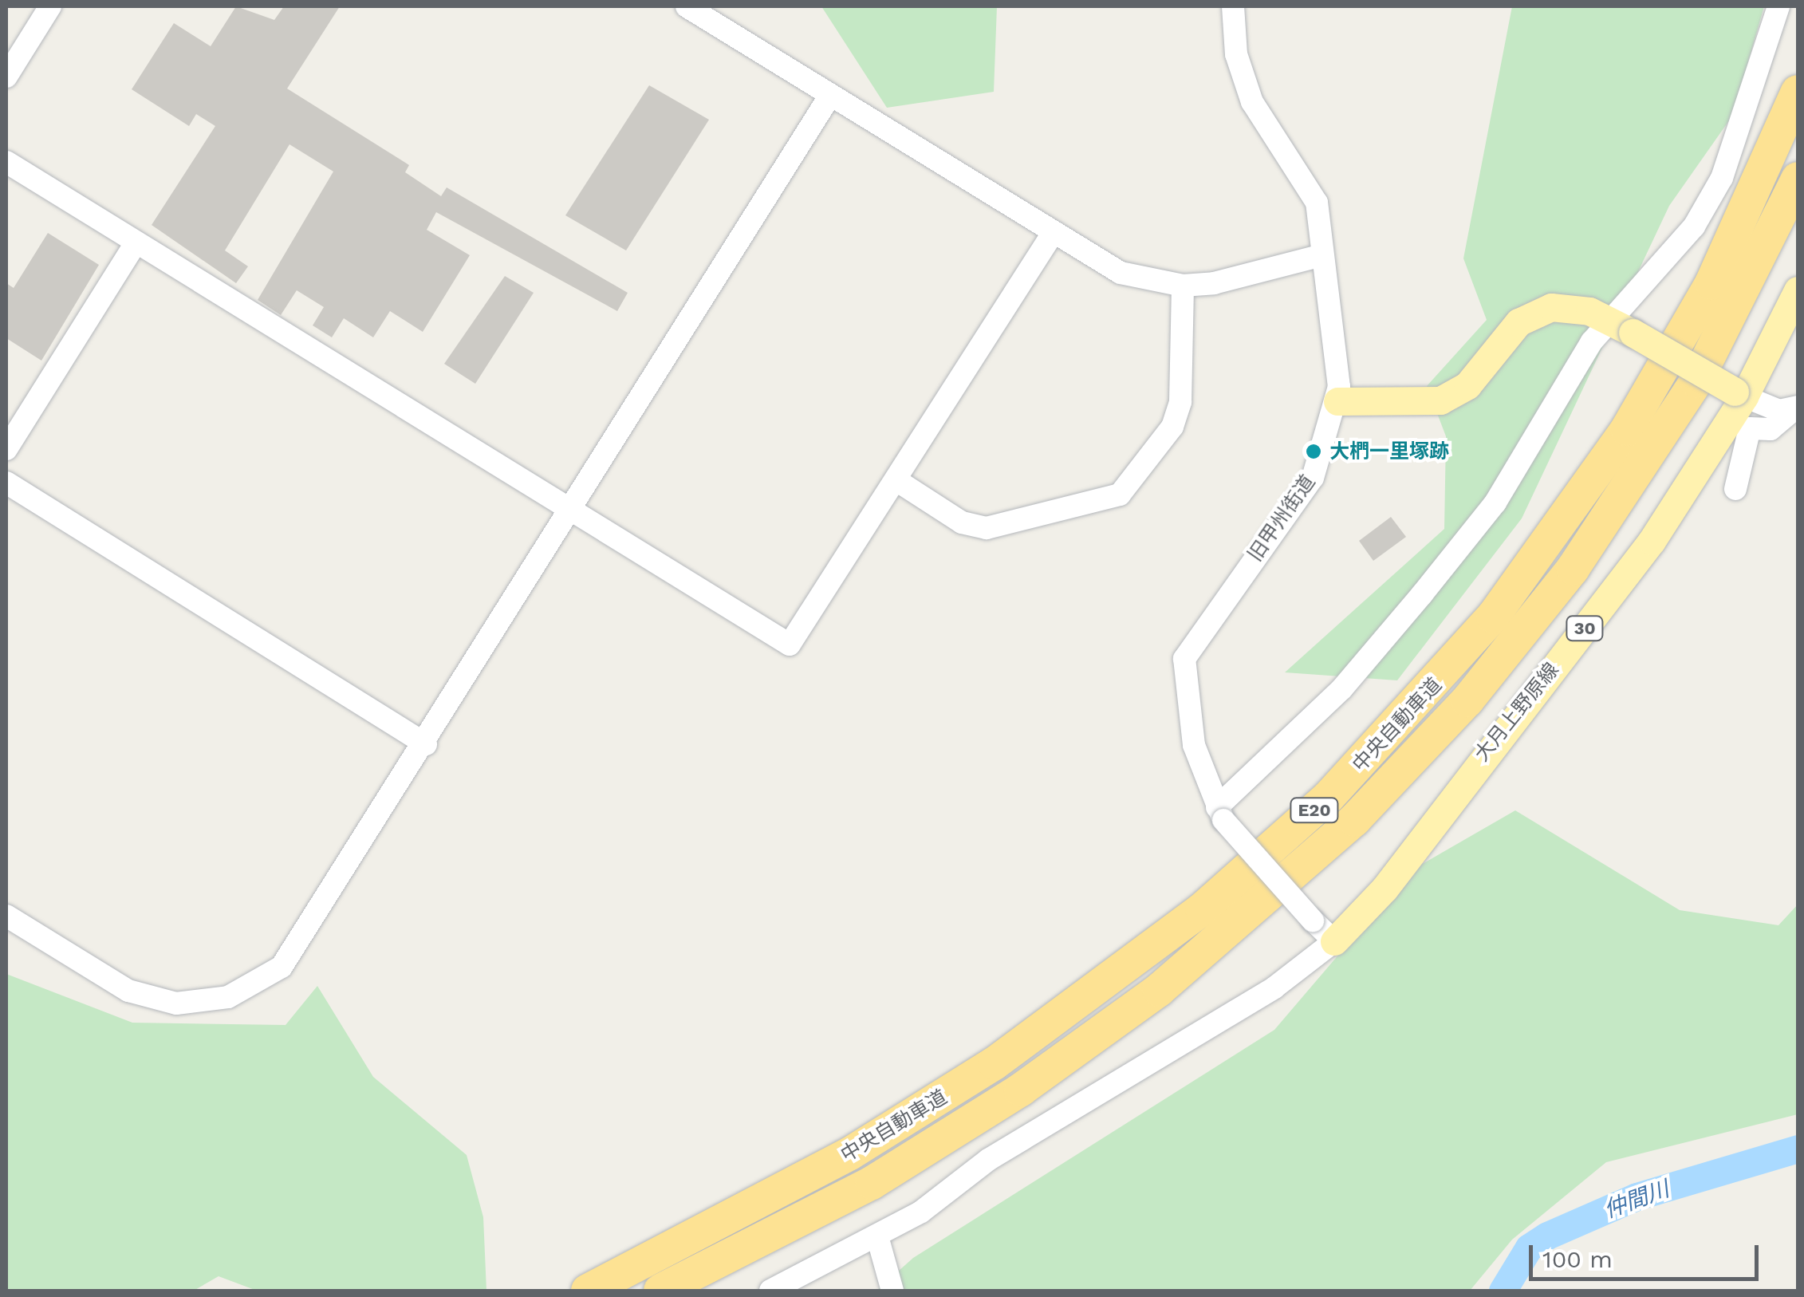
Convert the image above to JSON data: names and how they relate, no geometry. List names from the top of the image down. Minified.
{"streets":{"highway":["中央自動車道","E20"],"main road":["30","大月上野原線"],"street":["旧甲州街道"]},"crossings":[["旧甲州街道","大月上野原線"]],"water":["仲間川"],"places":["大椚一里塚跡"],"scale_bar":"100 m"}
